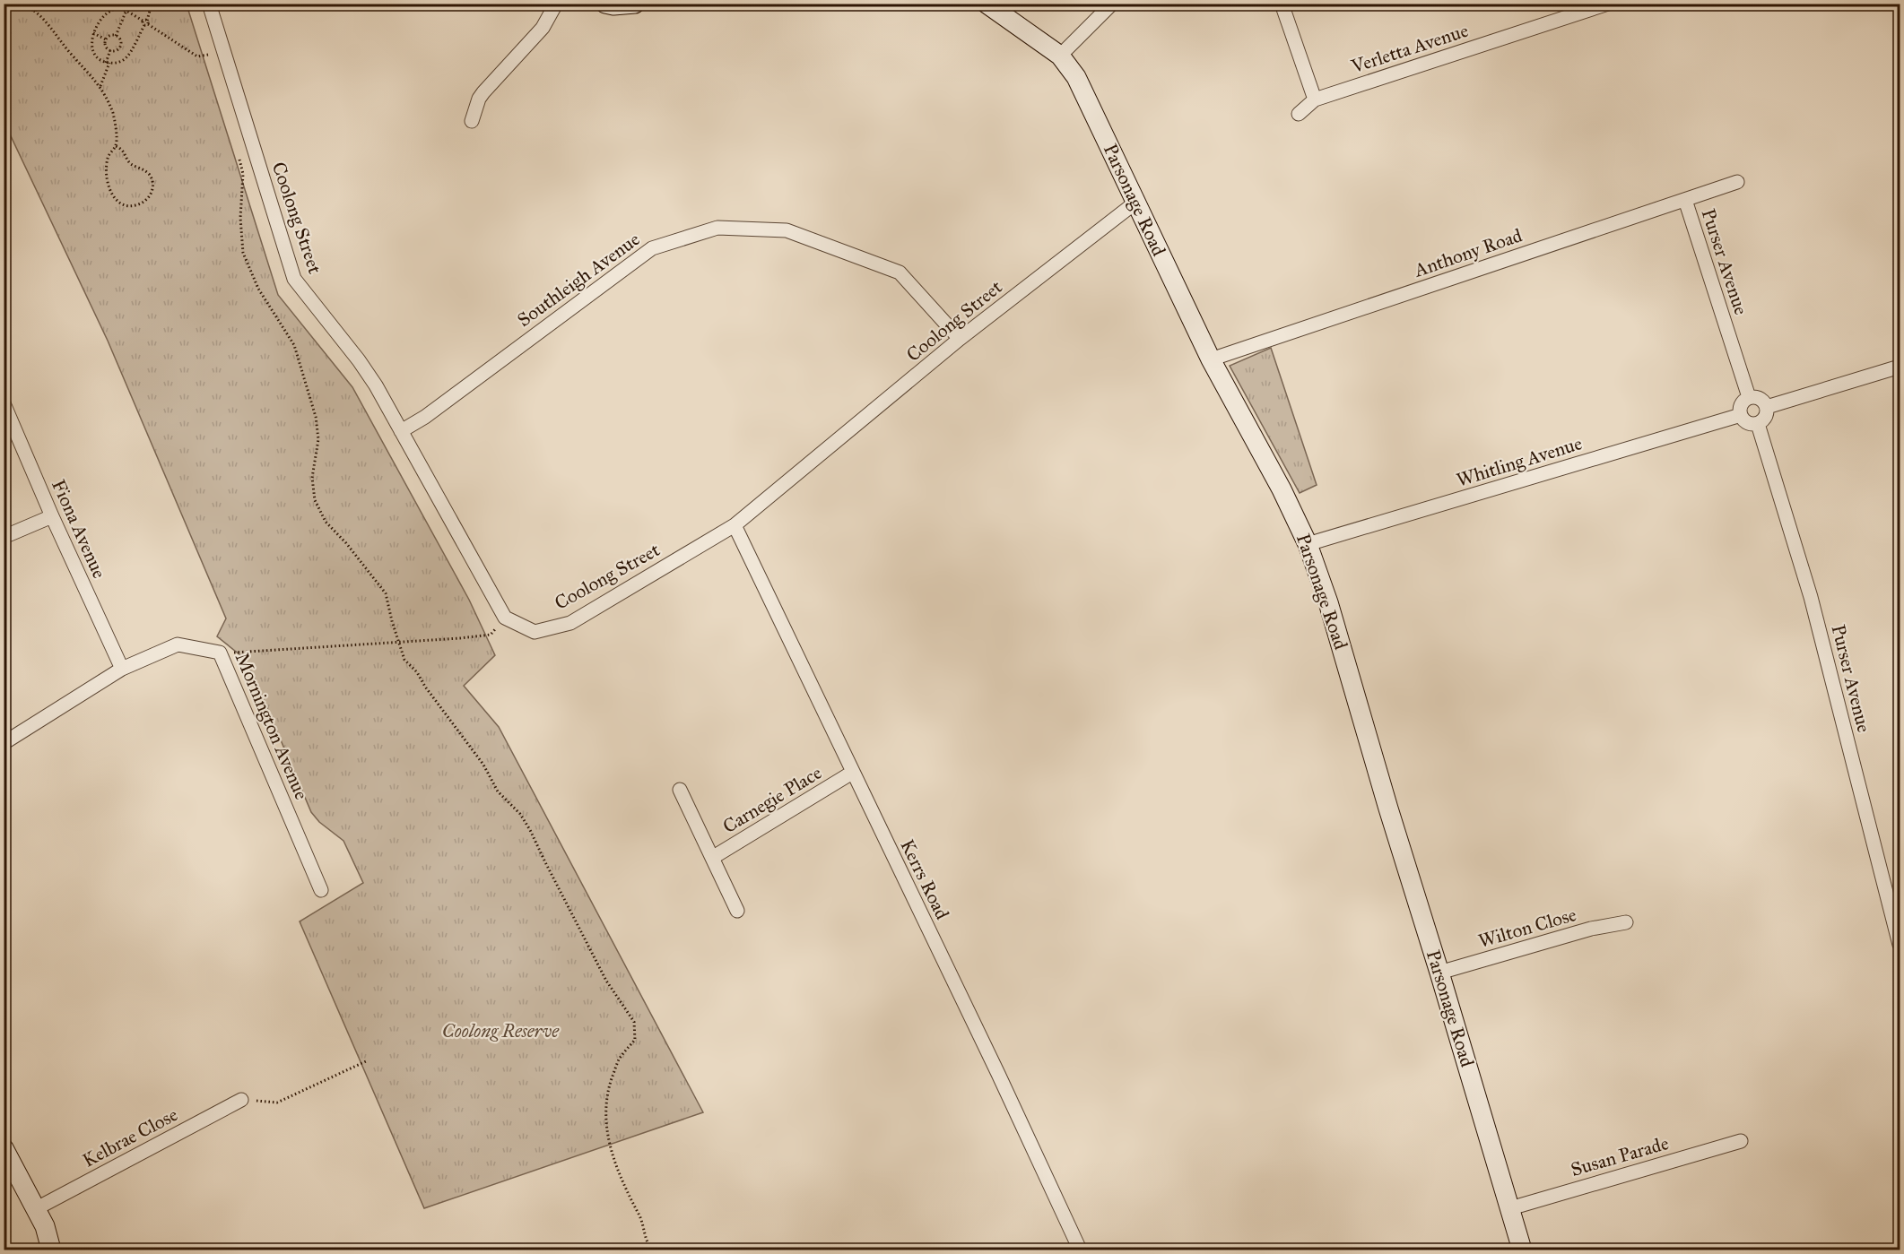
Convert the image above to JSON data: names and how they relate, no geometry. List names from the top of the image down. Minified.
{"streets":{"street":["Verletta Avenue","Parsonage Road","Coolong Street","Anthony Road","Purser Avenue","Southleigh Avenue","Whitling Avenue","Fiona Avenue","Mornington Avenue","Carnegie Place","Kerrs Road","Wilton Close","Kelbrae Close","Susan Parade"]},"crossings":[["Parsonage Road","Coolong Street"],["Parsonage Road","Anthony Road"],["Parsonage Road","Whitling Avenue"],["Parsonage Road","Wilton Close"],["Parsonage Road","Susan Parade"],["Coolong Street","Southleigh Avenue"],["Coolong Street","Kerrs Road"],["Anthony Road","Purser Avenue"],["Purser Avenue","Whitling Avenue"],["Fiona Avenue","Mornington Avenue"],["Carnegie Place","Kerrs Road"]],"parks":["Coolong Reserve"]}
